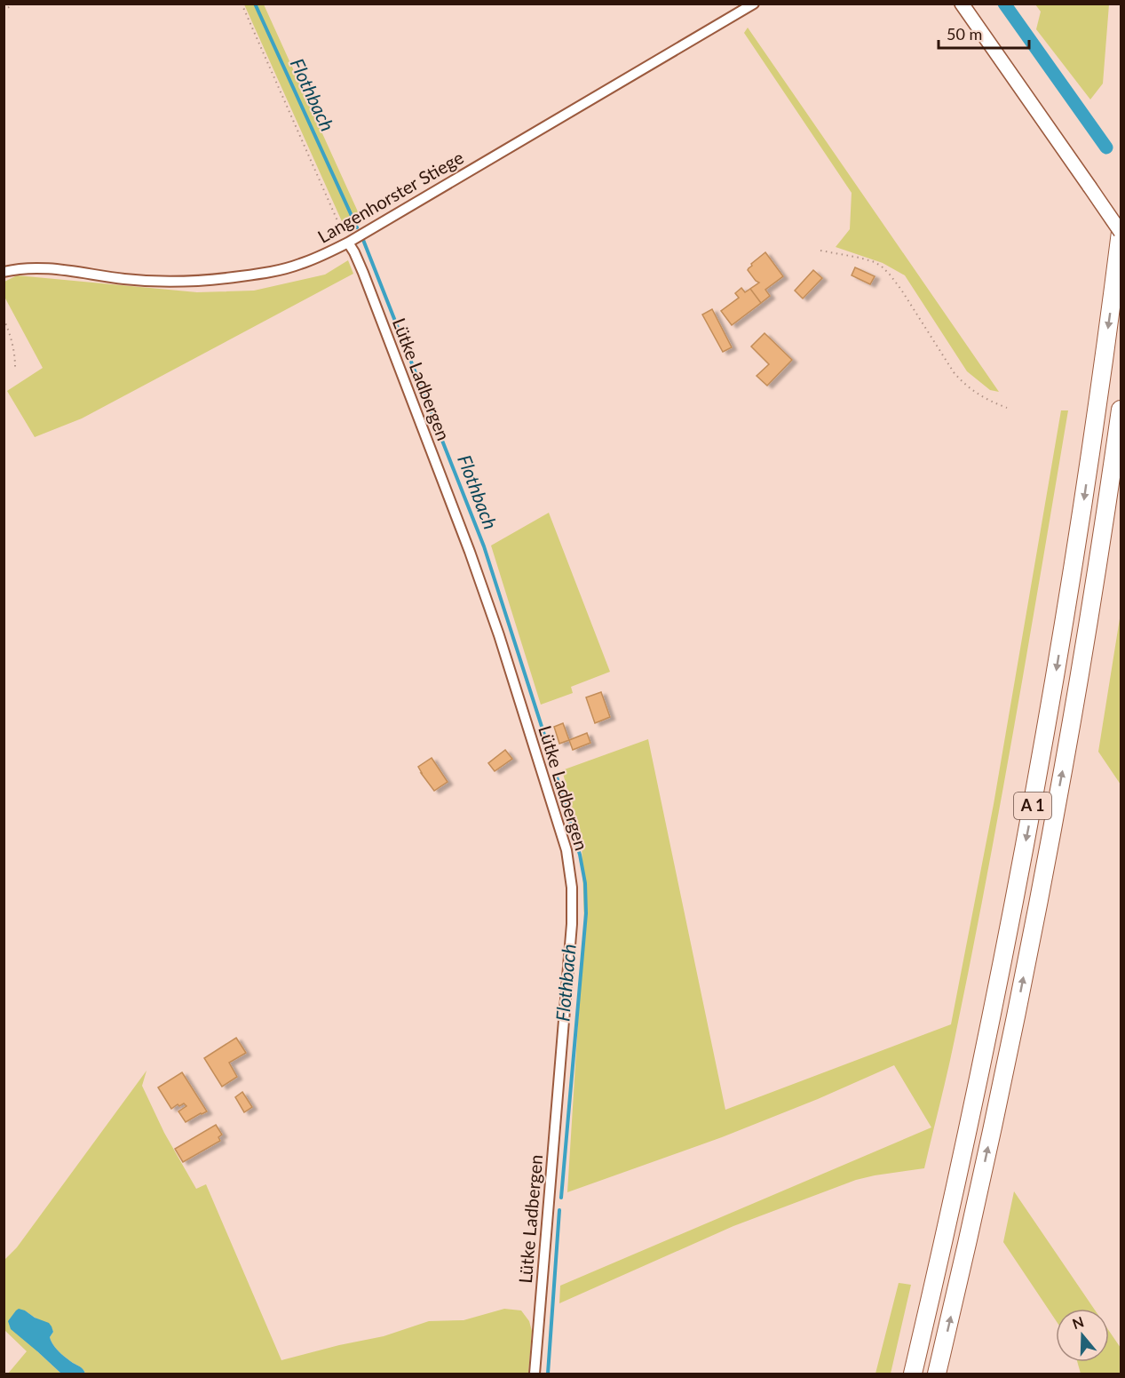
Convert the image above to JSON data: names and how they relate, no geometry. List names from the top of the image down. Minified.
{"streets":{"highway":["A 1"],"street":["Langenhorster Stiege","Lütke Ladbergen"]},"crossings":[["Langenhorster Stiege","Lütke Ladbergen"]],"water":["Flothbach"],"scale_bar":"50 m","north":"top"}
